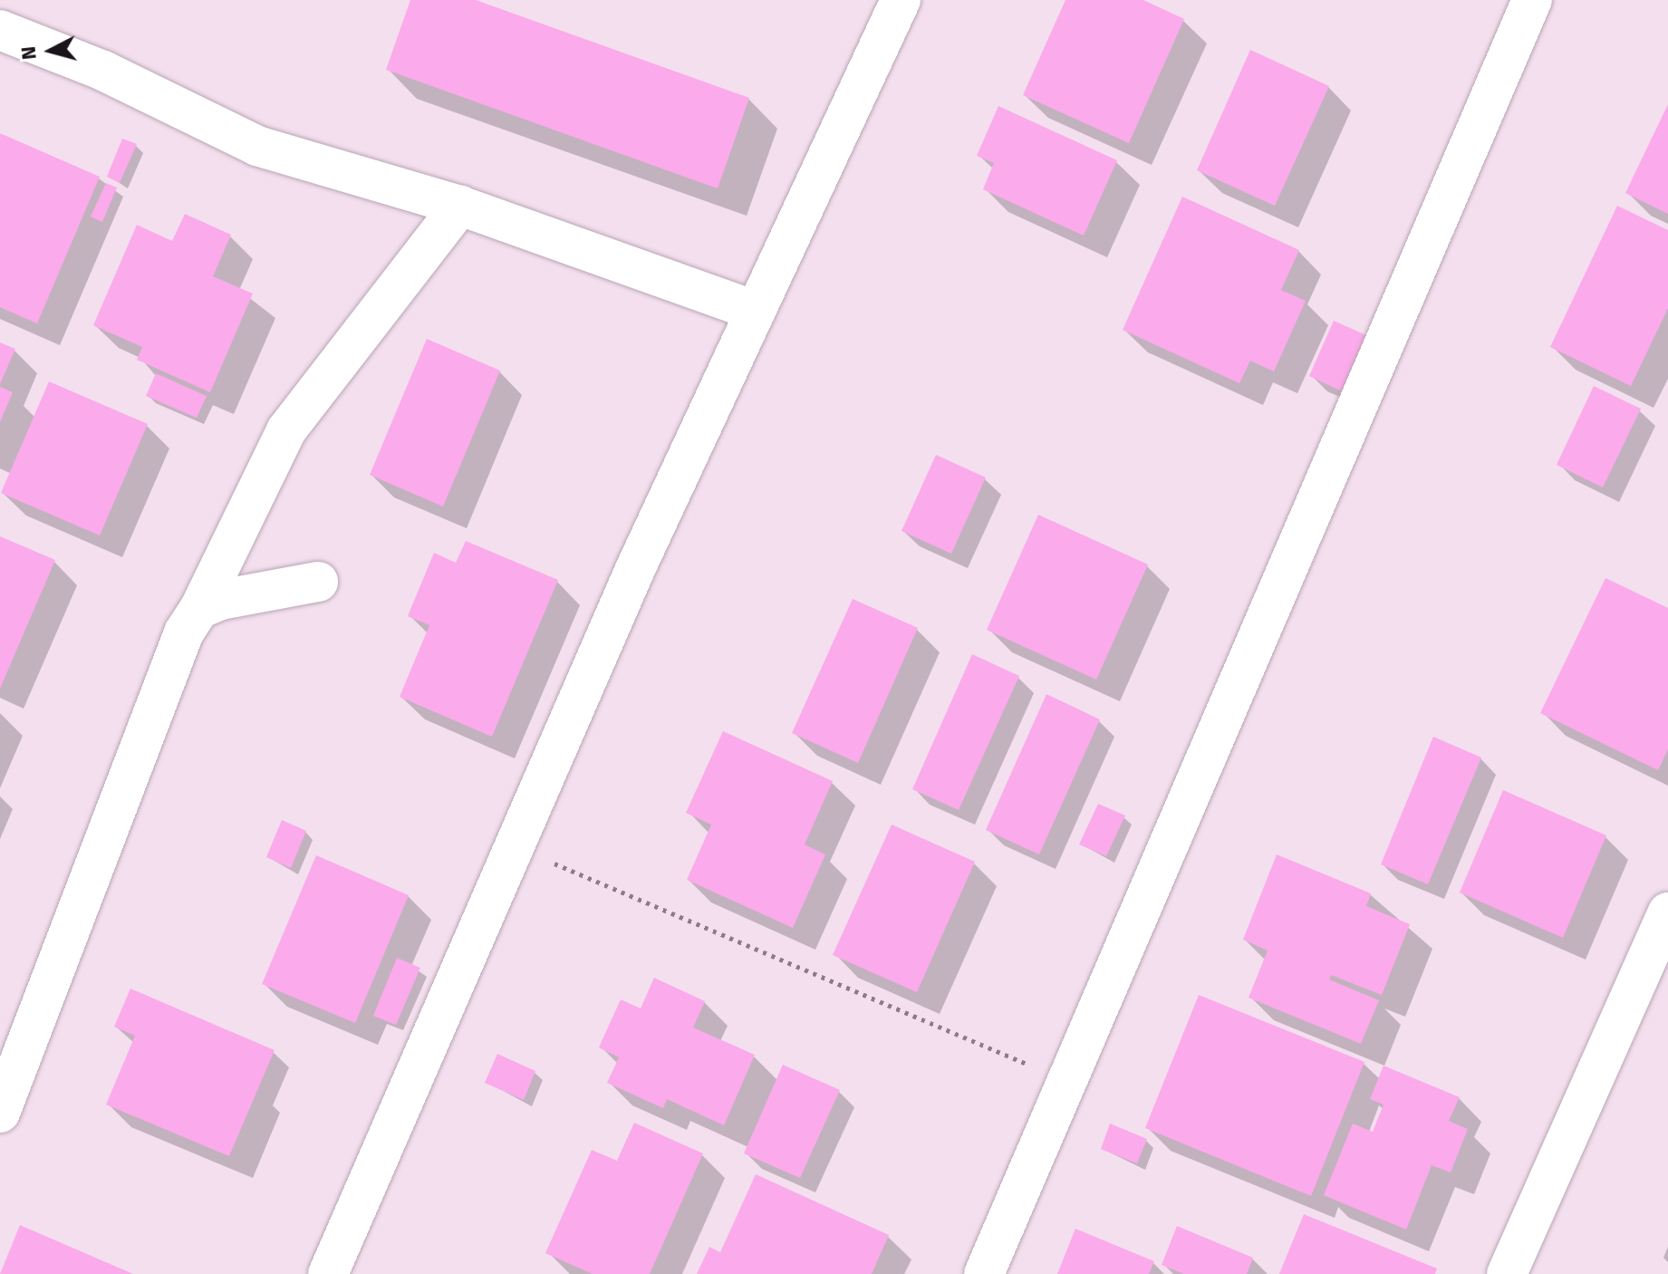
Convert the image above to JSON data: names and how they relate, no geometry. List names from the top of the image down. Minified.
{"north":"left"}
